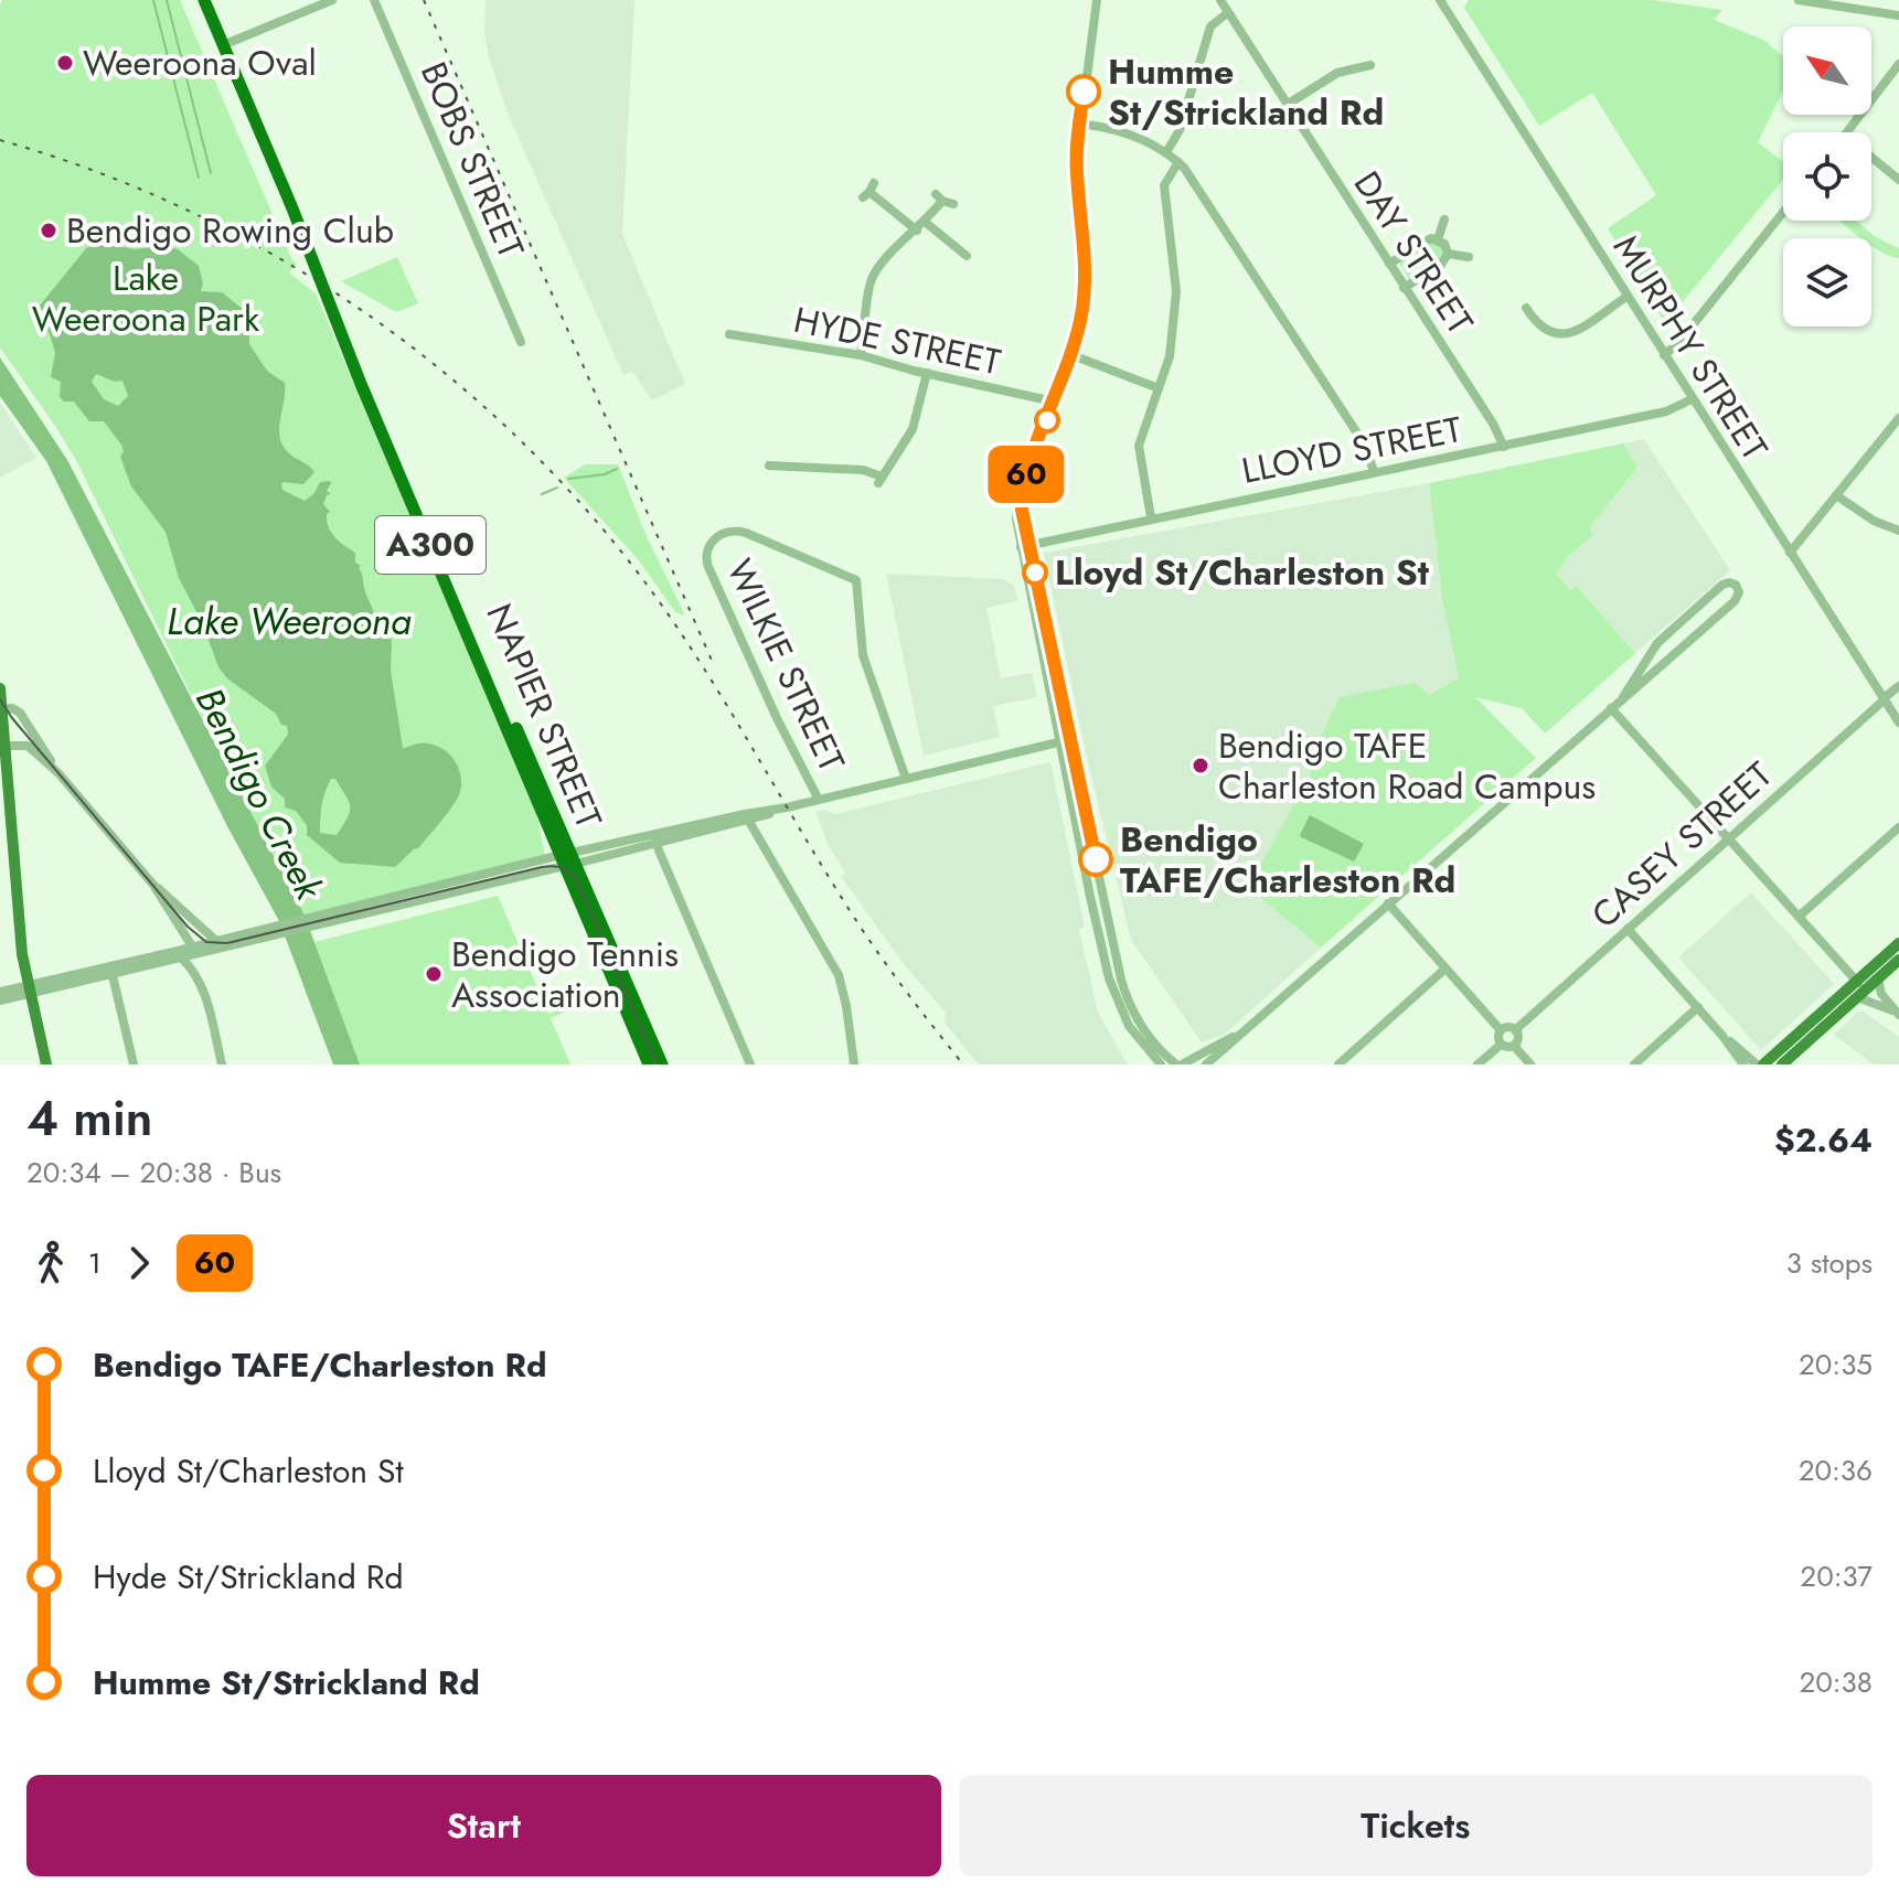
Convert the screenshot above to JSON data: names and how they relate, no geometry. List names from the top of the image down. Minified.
{"streets":{"highway":["A300","NAPIER STREET"],"street":["BOBS STREET","DAY STREET","HYDE STREET","MURPHY STREET","LLOYD STREET","WILKIE STREET","CASEY STREET"]},"crossings":[["DAY STREET","LLOYD STREET"],["MURPHY STREET","LLOYD STREET"],["MURPHY STREET","CASEY STREET"]],"water":["Lake Weeroona","Bendigo Creek"],"parks":["Lake Weeroona Park"],"places":["Weeroona Oval","Humme St/Strickland Rd","Bendigo Rowing Club","Lloyd St/Charleston St","Bendigo TAFE Charleston Road Campus","Bendigo TAFE/Charleston Rd","Bendigo Tennis Association"],"lines":["bus line 60"],"north":"top left","page":{"on_map":"60","heading":["4 min","20:34 – 20:38 · Bus","$2.64"],"legs":["1","60","3 stops"],"list":[{"name":"Bendigo TAFE/Charleston Rd","value":"20:35"},{"name":"Lloyd St/Charleston St","value":"20:36"},{"name":"Hyde St/Strickland Rd","value":"20:37"},{"name":"Humme St/Strickland Rd","value":"20:38"}],"buttons":["Start","Tickets"]}}
